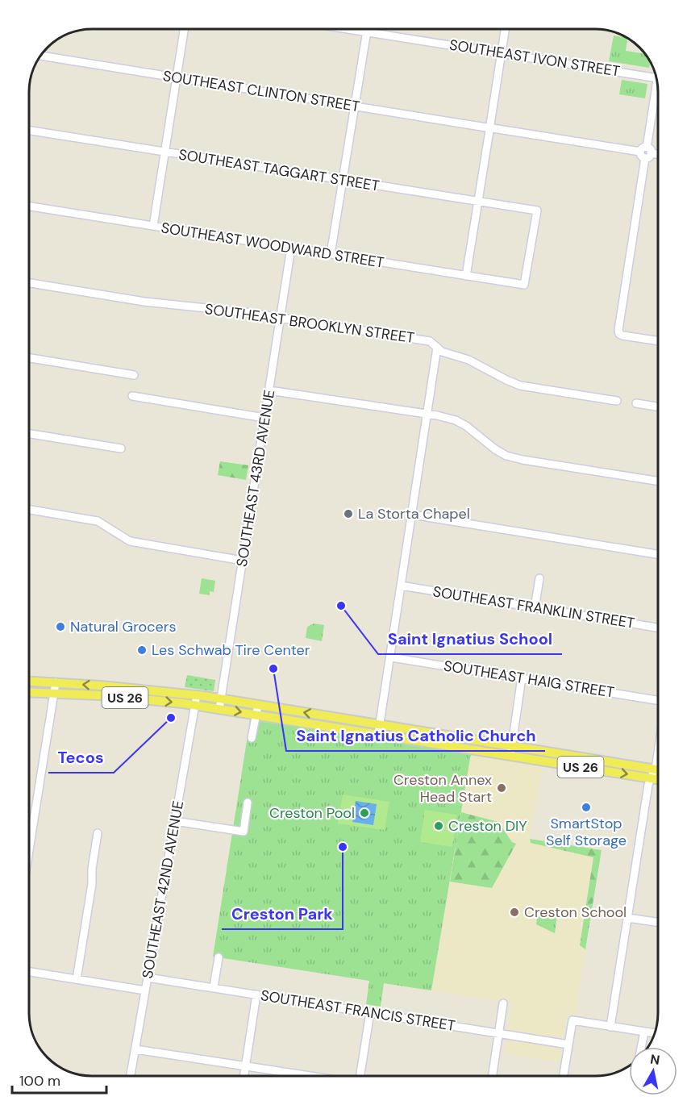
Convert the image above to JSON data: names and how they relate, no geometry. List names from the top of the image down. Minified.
{"streets":{"main road":["US 26"],"street":["SOUTHEAST IVON STREET","SOUTHEAST CLINTON STREET","SOUTHEAST TAGGART STREET","SOUTHEAST WOODWARD STREET","SOUTHEAST BROOKLYN STREET","SOUTHEAST 43RD AVENUE","SOUTHEAST FRANKLIN STREET","SOUTHEAST HAIG STREET","SOUTHEAST 42ND AVENUE","SOUTHEAST FRANCIS STREET"]},"crossings":[["SOUTHEAST TAGGART STREET","SOUTHEAST WOODWARD STREET"],["SOUTHEAST WOODWARD STREET","SOUTHEAST 43RD AVENUE"],["SOUTHEAST BROOKLYN STREET","SOUTHEAST 43RD AVENUE"],["SOUTHEAST 43RD AVENUE","US 26"],["US 26","SOUTHEAST 42ND AVENUE"],["SOUTHEAST 42ND AVENUE","SOUTHEAST FRANCIS STREET"]],"places":["La Storta Chapel","Saint Ignatius School","Natural Grocers","Les Schwab Tire Center","Saint Ignatius Catholic Church","Tecos","Creston Annex Head Start","SmartStop Self Storage","Creston Pool","Creston DIY","Creston Park","Creston School"],"scale_bar":"100 m","north":"top"}
